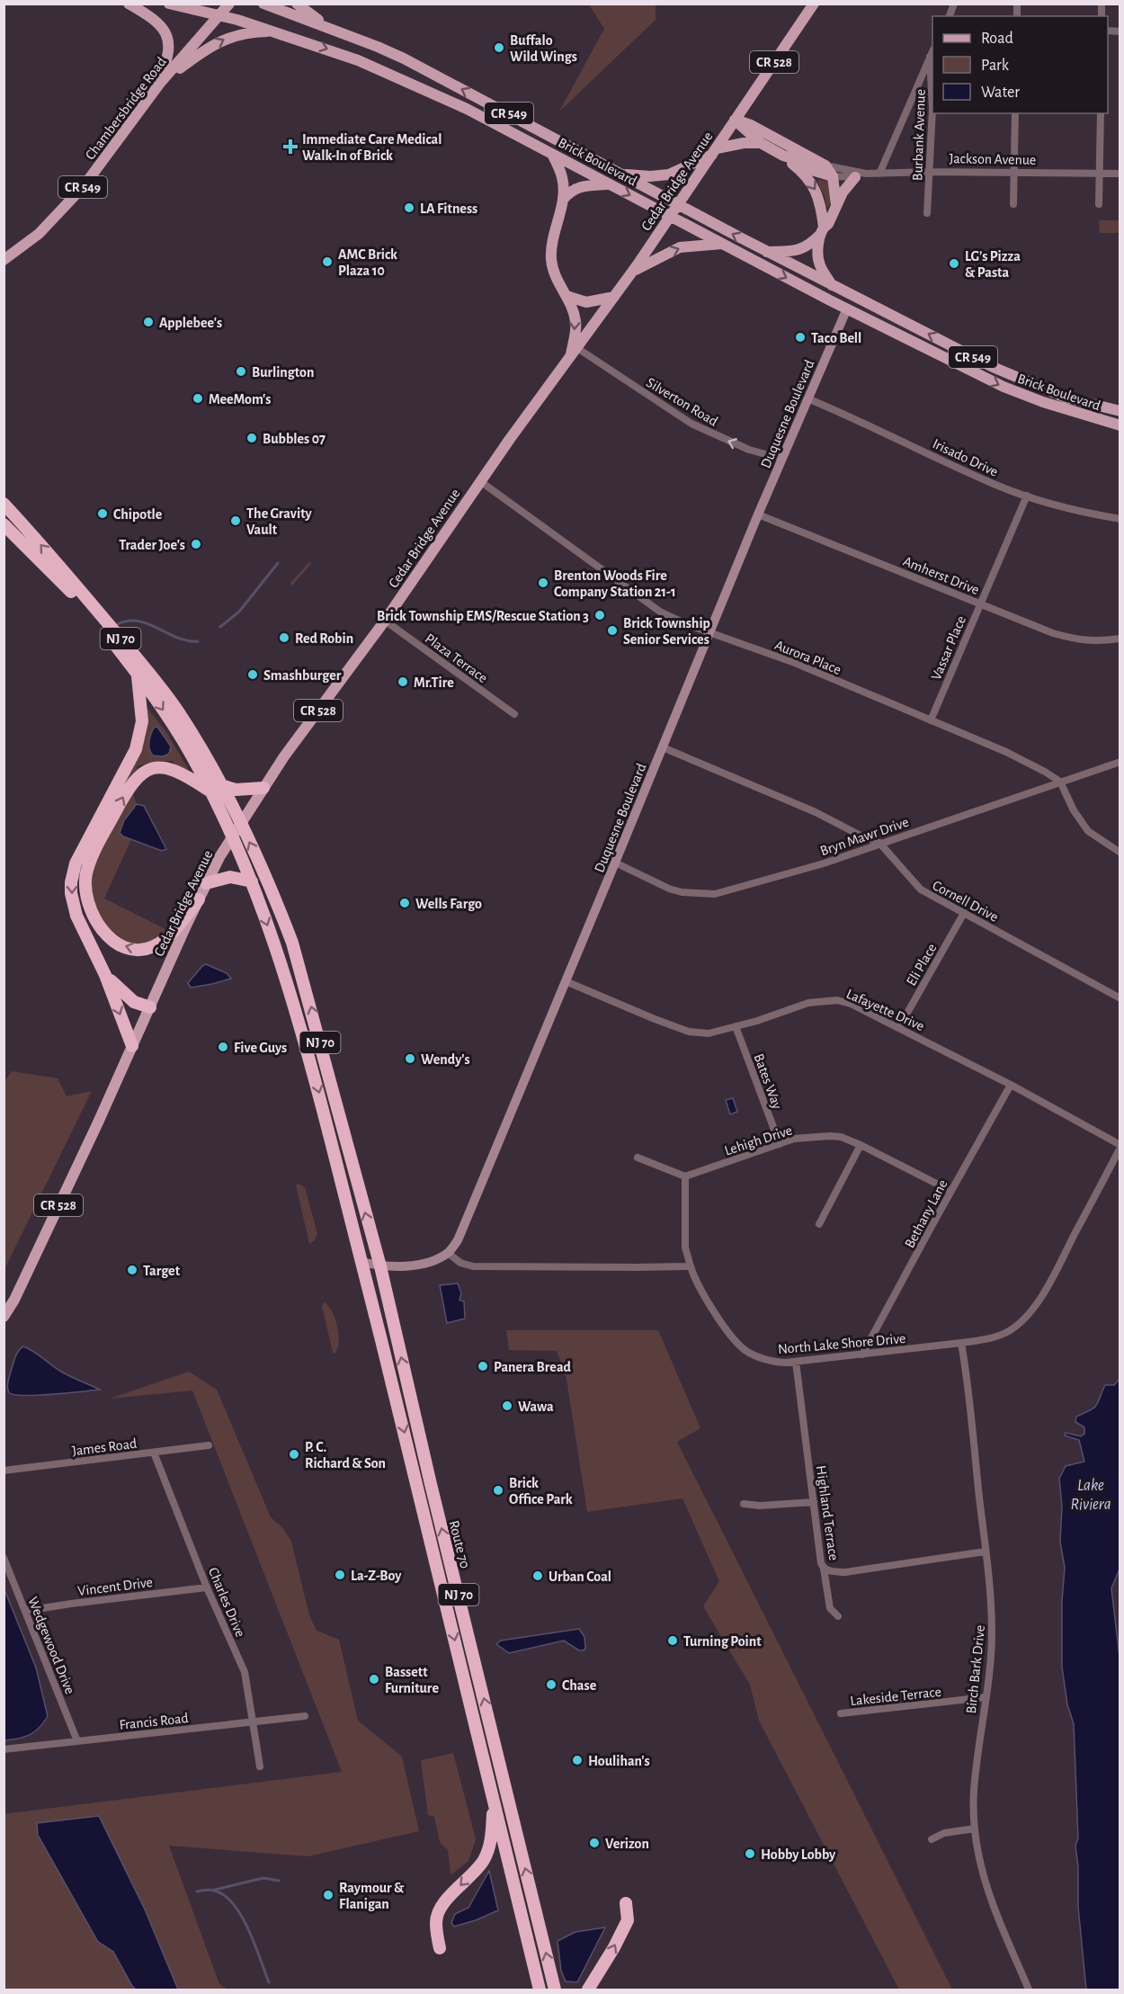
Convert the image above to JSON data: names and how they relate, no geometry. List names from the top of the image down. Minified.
{"streets":{"highway":["NJ 70","Route 70"],"main road":["CR 528","Chambersbridge Road","CR 549","Jackson Avenue","Brick Boulevard","Cedar Bridge Avenue"],"street":["Burbank Avenue","Silverton Road","Duquesne Boulevard","Irisado Drive","Amherst Drive","Vassar Place","Aurora Place","Plaza Terrace","Bryn Mawr Drive","Cornell Drive","Eli Place","Lafayette Drive","Bates Way","Lehigh Drive","Bethany Lane","North Lake Shore Drive","James Road","Highland Terrace","Vincent Drive","Charles Drive","Wedgewood Drive","Birch Bark Drive","Lakeside Terrace","Francis Road"]},"crossings":[["Chambersbridge Road","CR 549"],["Chambersbridge Road","Brick Boulevard"],["CR 549","Brick Boulevard"],["Burbank Avenue","Jackson Avenue"],["Jackson Avenue","Brick Boulevard"],["Jackson Avenue","Cedar Bridge Avenue"],["Brick Boulevard","Cedar Bridge Avenue"],["Brick Boulevard","Duquesne Boulevard"],["Cedar Bridge Avenue","Silverton Road"],["Cedar Bridge Avenue","NJ 70"],["Cedar Bridge Avenue","Aurora Place"],["Cedar Bridge Avenue","Plaza Terrace"],["Silverton Road","Duquesne Boulevard"],["Duquesne Boulevard","Irisado Drive"],["Duquesne Boulevard","Amherst Drive"],["Duquesne Boulevard","Aurora Place"],["Duquesne Boulevard","Bryn Mawr Drive"],["Duquesne Boulevard","Cornell Drive"],["Duquesne Boulevard","Lafayette Drive"],["Irisado Drive","Vassar Place"],["Amherst Drive","Vassar Place"],["NJ 70","Route 70"],["Vassar Place","Aurora Place"],["Aurora Place","Bryn Mawr Drive"],["Bryn Mawr Drive","Cornell Drive"],["Cornell Drive","Eli Place"],["Eli Place","Lafayette Drive"],["Lafayette Drive","Bates Way"],["Lafayette Drive","Bethany Lane"],["Lafayette Drive","North Lake Shore Drive"],["Bates Way","Lehigh Drive"],["Lehigh Drive","Bethany Lane"],["Bethany Lane","North Lake Shore Drive"],["North Lake Shore Drive","Highland Terrace"],["North Lake Shore Drive","Birch Bark Drive"],["James Road","Charles Drive"],["Highland Terrace","Birch Bark Drive"],["Vincent Drive","Charles Drive"],["Vincent Drive","Wedgewood Drive"],["Charles Drive","Francis Road"],["Wedgewood Drive","Francis Road"],["Birch Bark Drive","Lakeside Terrace"]],"one_way":["Silverton Road"],"water":["Lake Riviera"],"places":{"other":["Buffalo Wild Wings","LA Fitness","AMC Brick Plaza 10","LG’s Pizza & Pasta","Applebee's","Taco Bell","Burlington","MeeMom's","Bubbles 07","Chipotle","The Gravity Vault","Trader Joe's","Brenton Woods Fire Company Station 21-1","Brick Township EMS/Rescue Station 3","Brick Township Senior Services","Red Robin","Smashburger","Mr.Tire","Wells Fargo","Five Guys","Wendy's","Target","Panera Bread","Wawa","P. C. Richard & Son","Brick Office Park","La-Z-Boy","Urban Coal","Turning Point","Bassett Furniture","Chase","Houlihan's","Verizon","Hobby Lobby","Raymour & Flanigan"],"health":["Immediate Care Medical Walk-In of Brick"]},"legend":["Road","Park","Water"]}
